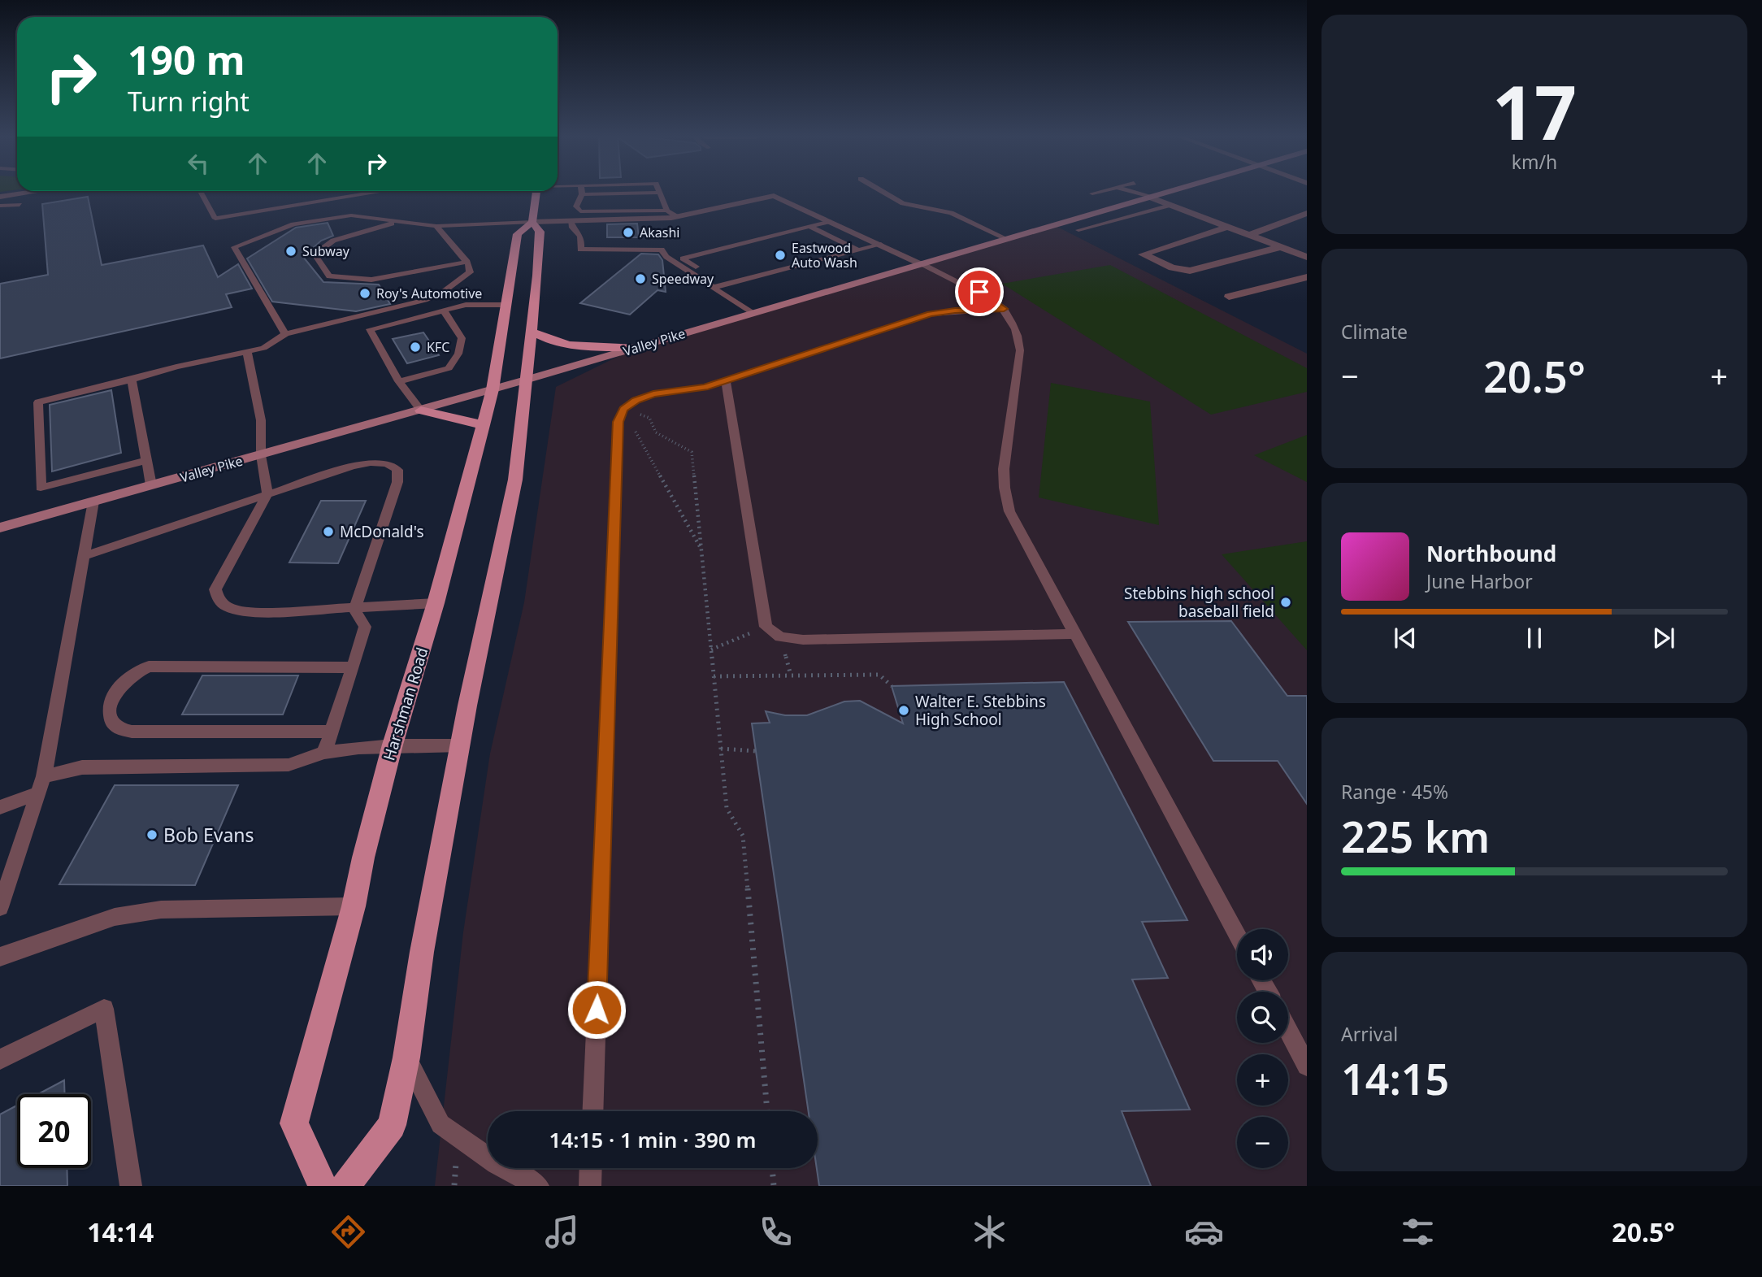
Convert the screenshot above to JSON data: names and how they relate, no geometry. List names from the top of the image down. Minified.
{"streets":{"main road":["Harshman Road"],"street":["Valley Pike"]},"crossings":[["Valley Pike","Harshman Road"]],"places":["Akashi","Subway","Eastwood Auto Wash","Speedway","Roy's Automotive","KFC","McDonald's","Stebbins high school baseball field","Walter E. Stebbins High School","Bob Evans"],"page":{"tile":[["17","km/h"],"Climate",["Range · 45%","225 km"],["Arrival","14:15"]],"turn":["190 m","Turn right"],"heat":["−","20.5°","+"],"song":["Northbound","June Harbor"],"map_buttons":["+","−"],"limit":"20","trip":"14:15 · 1 min · 390 m","tabs":["14:14","20.5°"]}}
